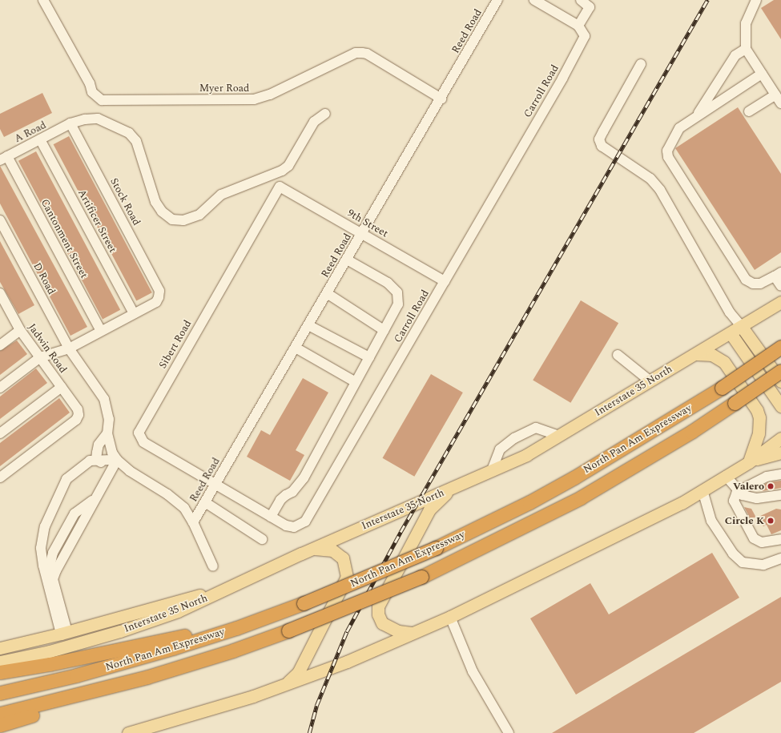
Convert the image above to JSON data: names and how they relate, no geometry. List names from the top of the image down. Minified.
{"streets":{"highway":["North Pan Am Expressway"],"main road":["Interstate 35 North"],"street":["Reed Road","Myer Road","Carroll Road","A Road","Stock Road","Artificer Street","9th Street","Cantonment Street","D Road","Sibert Road","Jadwin Road"]},"crossings":[["Reed Road","Myer Road"],["Reed Road","Carroll Road"],["Reed Road","9th Street"],["Reed Road","Sibert Road"],["Reed Road","Jadwin Road"],["Carroll Road","9th Street"],["Carroll Road","Sibert Road"],["A Road","Stock Road"],["A Road","Artificer Street"],["A Road","Cantonment Street"],["Stock Road","Artificer Street"],["9th Street","Sibert Road"],["D Road","Jadwin Road"]],"places":["Valero","Circle K"]}
